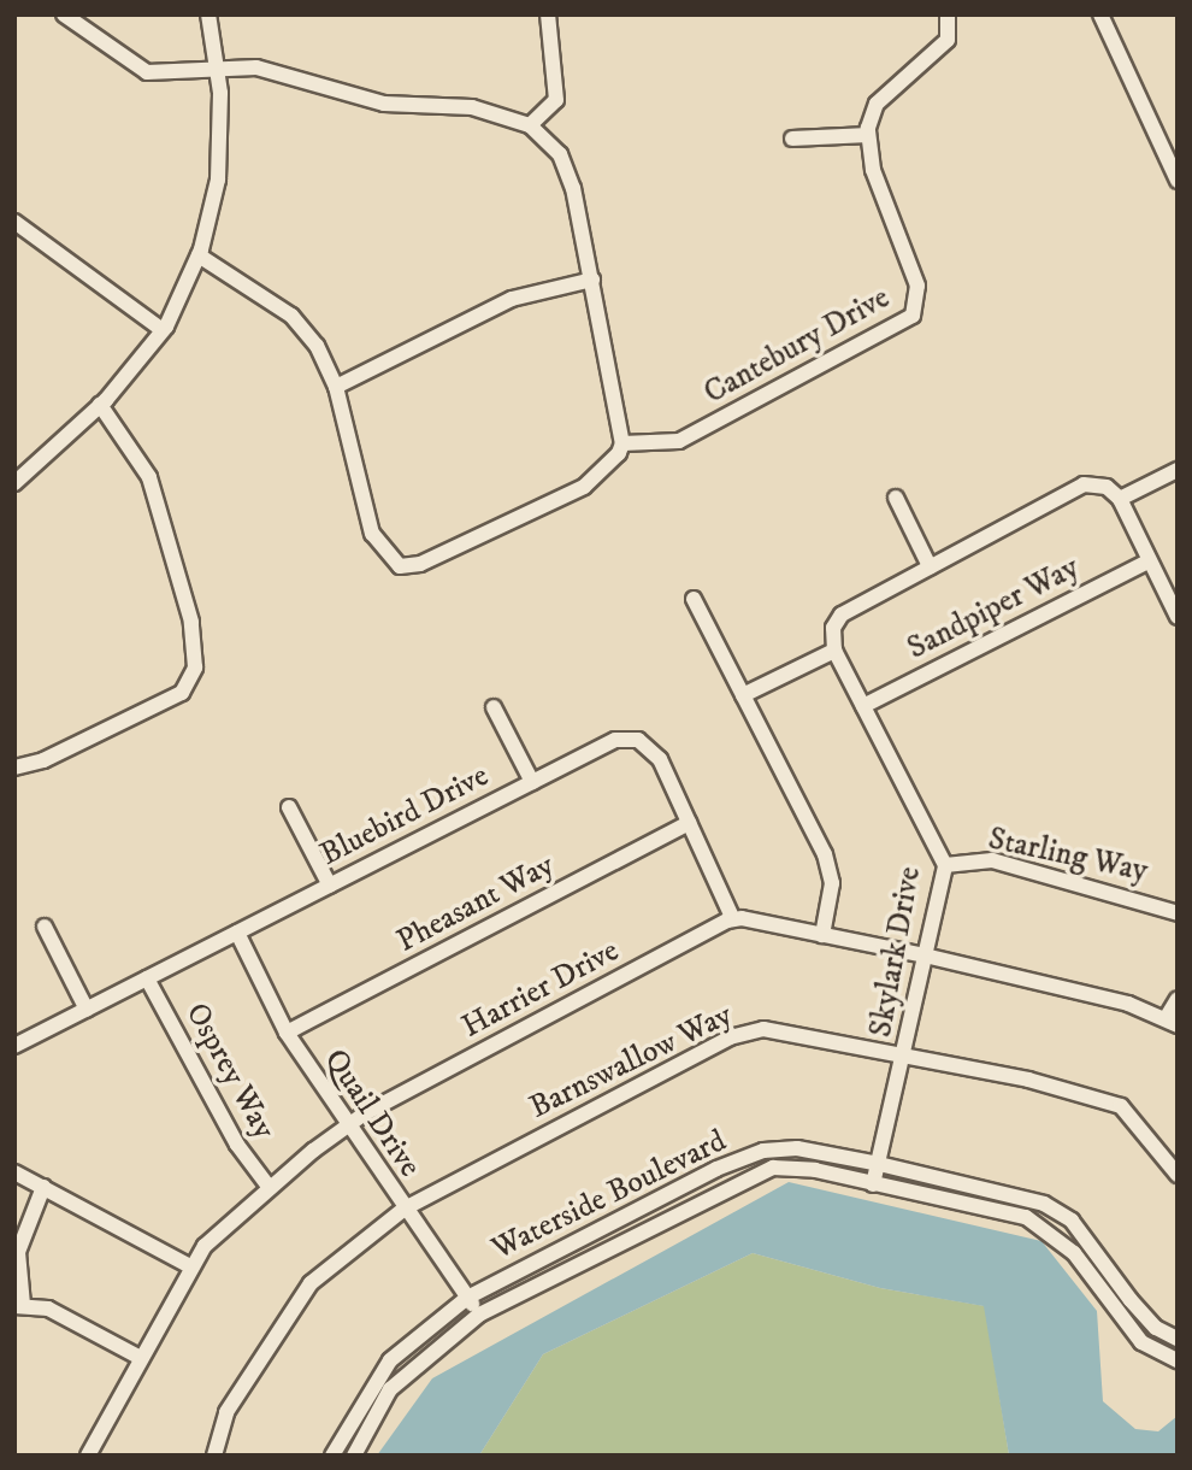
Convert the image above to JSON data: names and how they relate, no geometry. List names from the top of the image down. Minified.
{"streets":{"street":["Cantebury Drive","Sandpiper Way","Bluebird Drive","Starling Way","Pheasant Way","Skylark Drive","Harrier Drive","Barnswallow Way","Osprey Way","Quail Drive","Waterside Boulevard"]},"crossings":[["Sandpiper Way","Skylark Drive"],["Bluebird Drive","Pheasant Way"],["Bluebird Drive","Harrier Drive"],["Bluebird Drive","Osprey Way"],["Bluebird Drive","Quail Drive"],["Starling Way","Skylark Drive"],["Pheasant Way","Quail Drive"],["Skylark Drive","Barnswallow Way"],["Skylark Drive","Waterside Boulevard"],["Harrier Drive","Osprey Way"],["Harrier Drive","Quail Drive"],["Barnswallow Way","Quail Drive"],["Quail Drive","Waterside Boulevard"]]}
